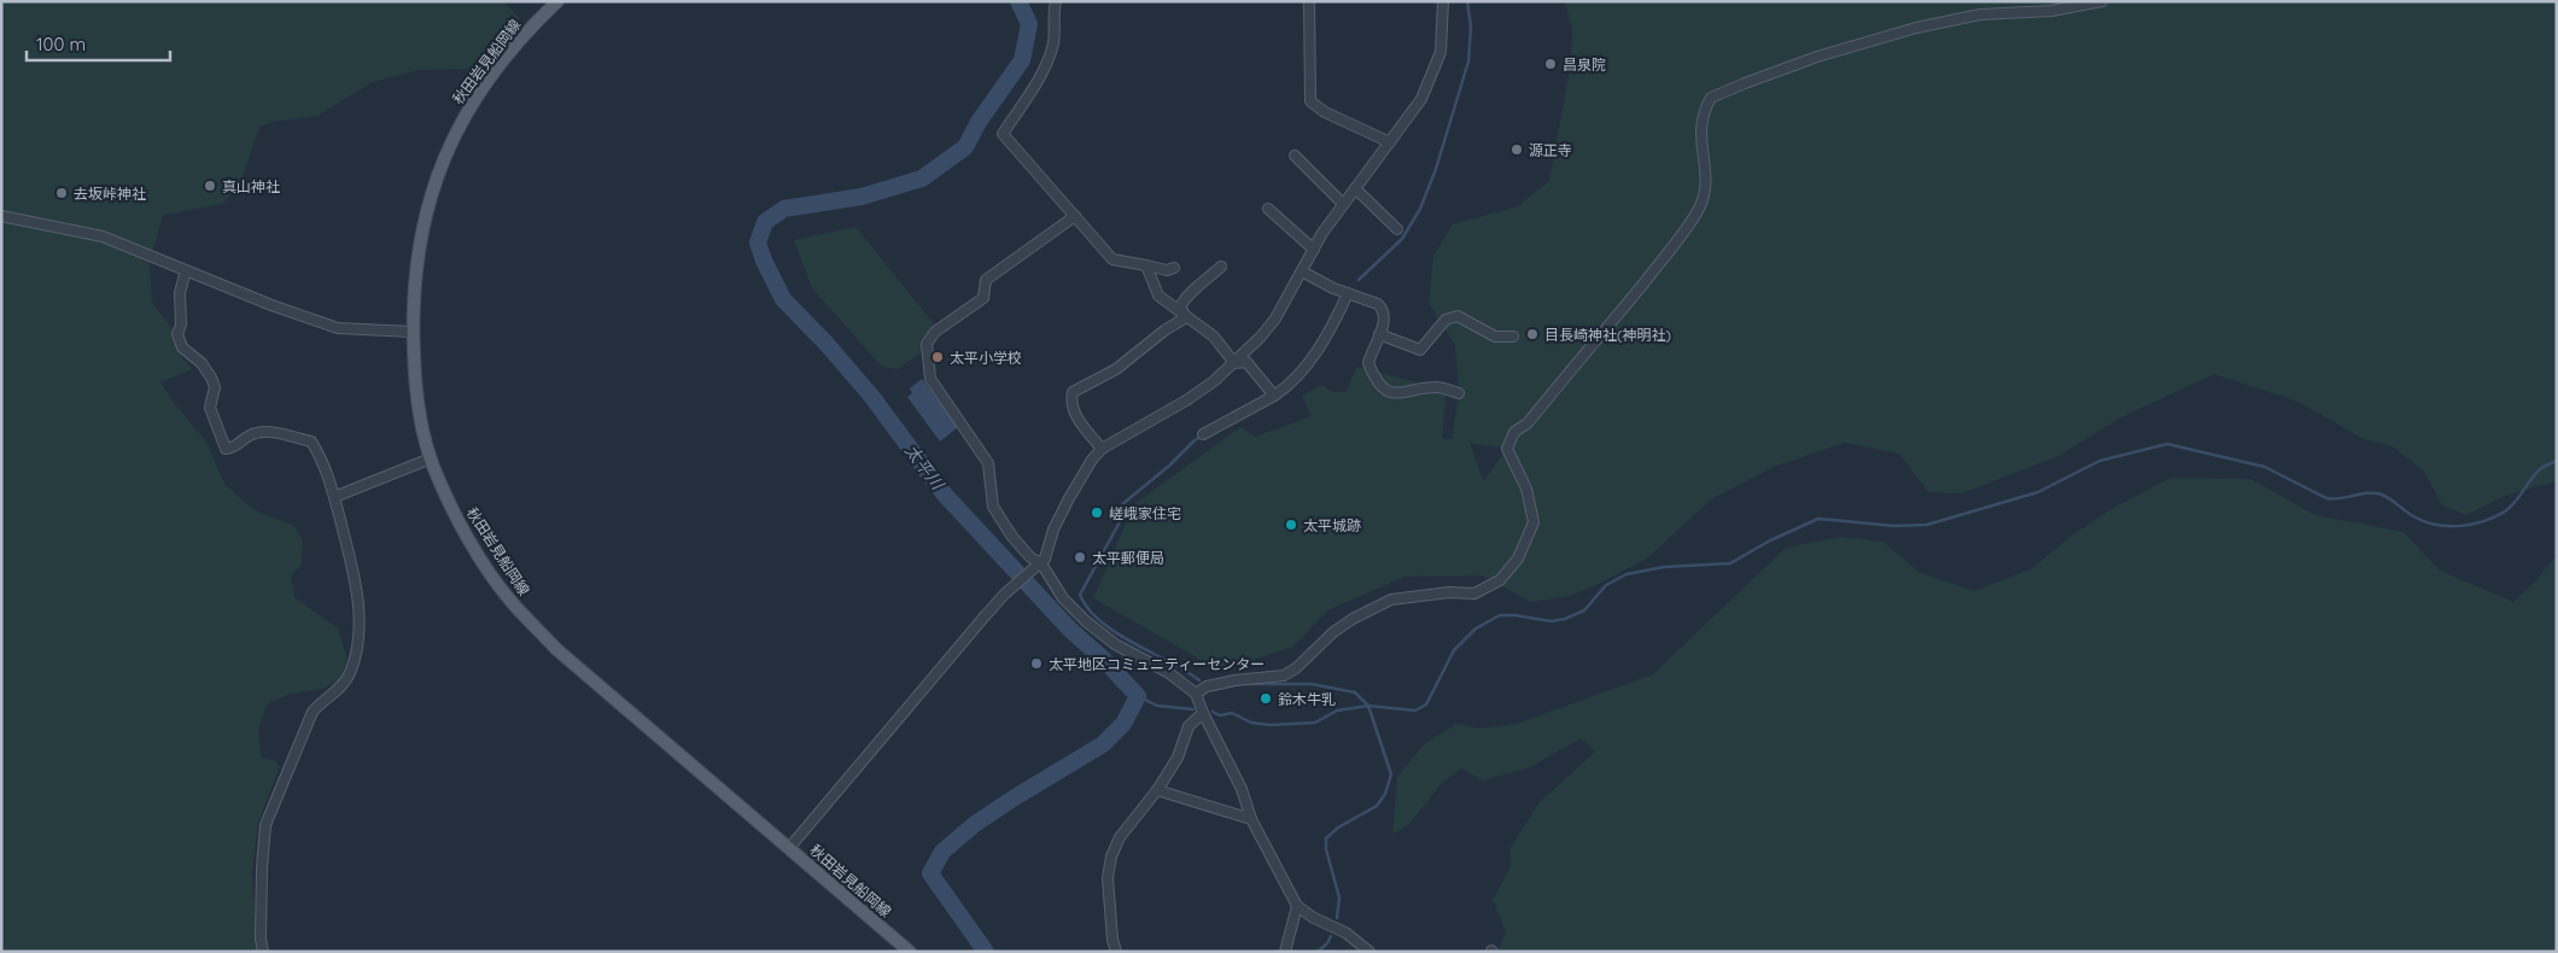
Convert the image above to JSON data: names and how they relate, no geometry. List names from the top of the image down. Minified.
{"streets":{"main road":["秋田岩見船岡線"]},"water":["太平川"],"places":["昌泉院","源正寺","真山神社","去坂峠神社","目長崎神社(神明社)","太平小学校","嵯峨家住宅","太平城跡","太平郵便局","太平地区コミュニティーセンター","鈴木牛乳"],"scale_bar":"100 m"}
